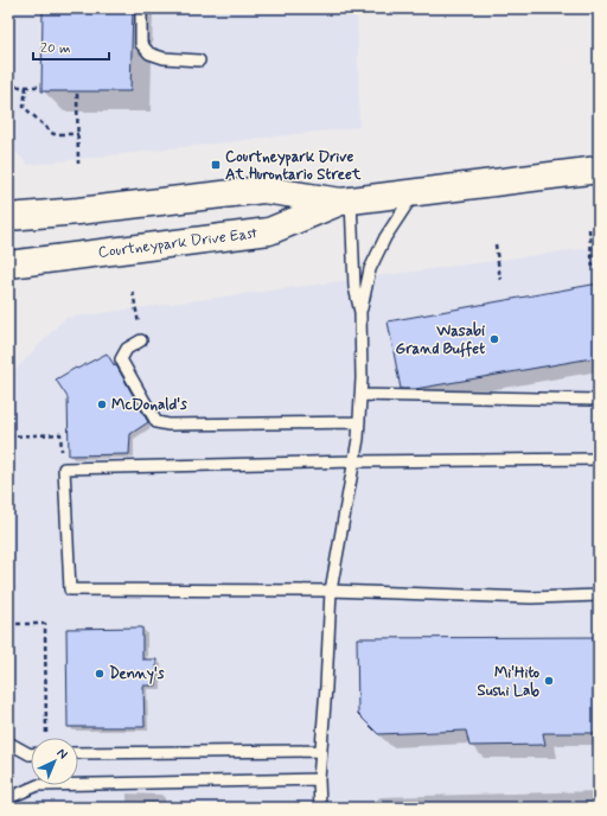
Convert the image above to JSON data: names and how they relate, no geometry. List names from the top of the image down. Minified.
{"streets":{"main road":["Courtneypark Drive East"]},"places":{"transit":["Courtneypark Drive At Hurontario Street"],"other":["Wasabi Grand Buffet","McDonald's","Denny's","Mi'Hito Sushi Lab"]},"scale_bar":"20 m","north":"top right"}
